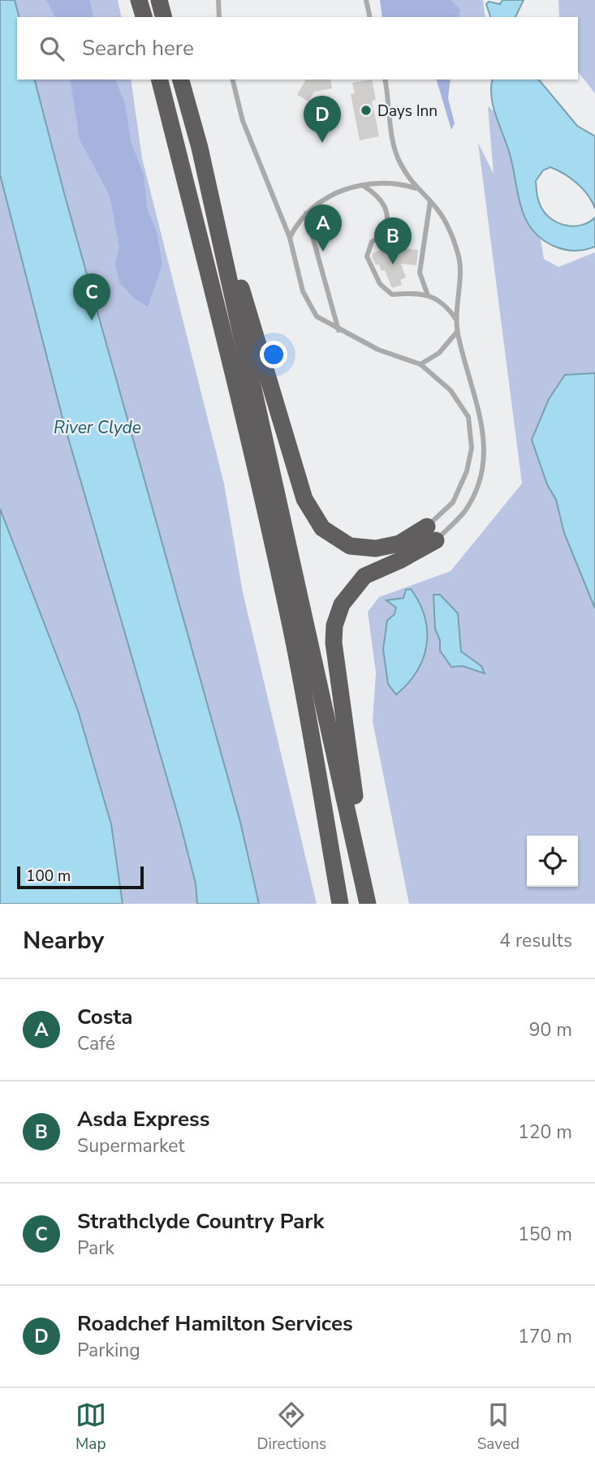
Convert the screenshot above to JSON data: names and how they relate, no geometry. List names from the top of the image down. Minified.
{"water":["River Clyde"],"places":["Days Inn"],"scale_bar":"100 m","page":{"search":"Search here","pins":["D","A","B","C"],"scale":"100 m","heading":["Nearby","4 results"],"list":[{"mark":"A","name":"Costa","note":"Café","value":"90 m"},{"mark":"B","name":"Asda Express","note":"Supermarket","value":"120 m"},{"mark":"C","name":"Strathclyde Country Park","note":"Park","value":"150 m"},{"mark":"D","name":"Roadchef Hamilton Services","note":"Parking","value":"170 m"}],"nav":["Map","Directions","Saved"]}}
